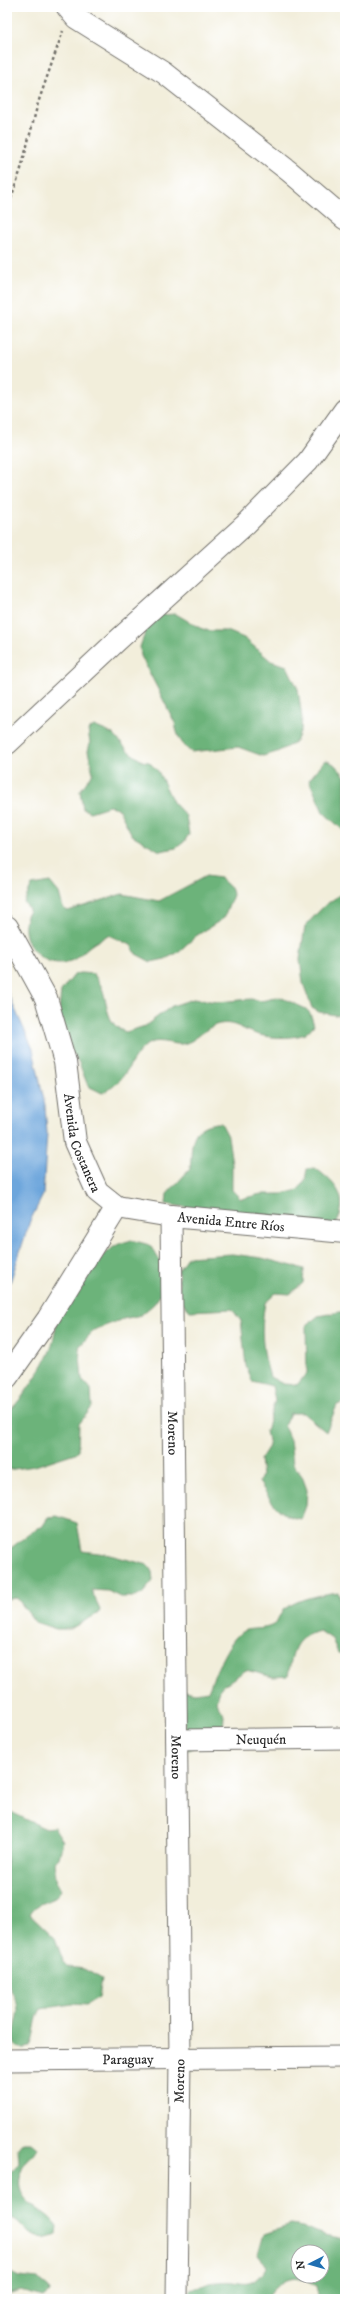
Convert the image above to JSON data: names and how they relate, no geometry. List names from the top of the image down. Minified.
{"streets":{"street":["Avenida Costanera","Avenida Entre Ríos","Moreno","Neuquén","Paraguay"]},"crossings":[["Avenida Costanera","Avenida Entre Ríos"],["Avenida Entre Ríos","Moreno"],["Moreno","Neuquén"],["Moreno","Paraguay"]],"north":"left"}
